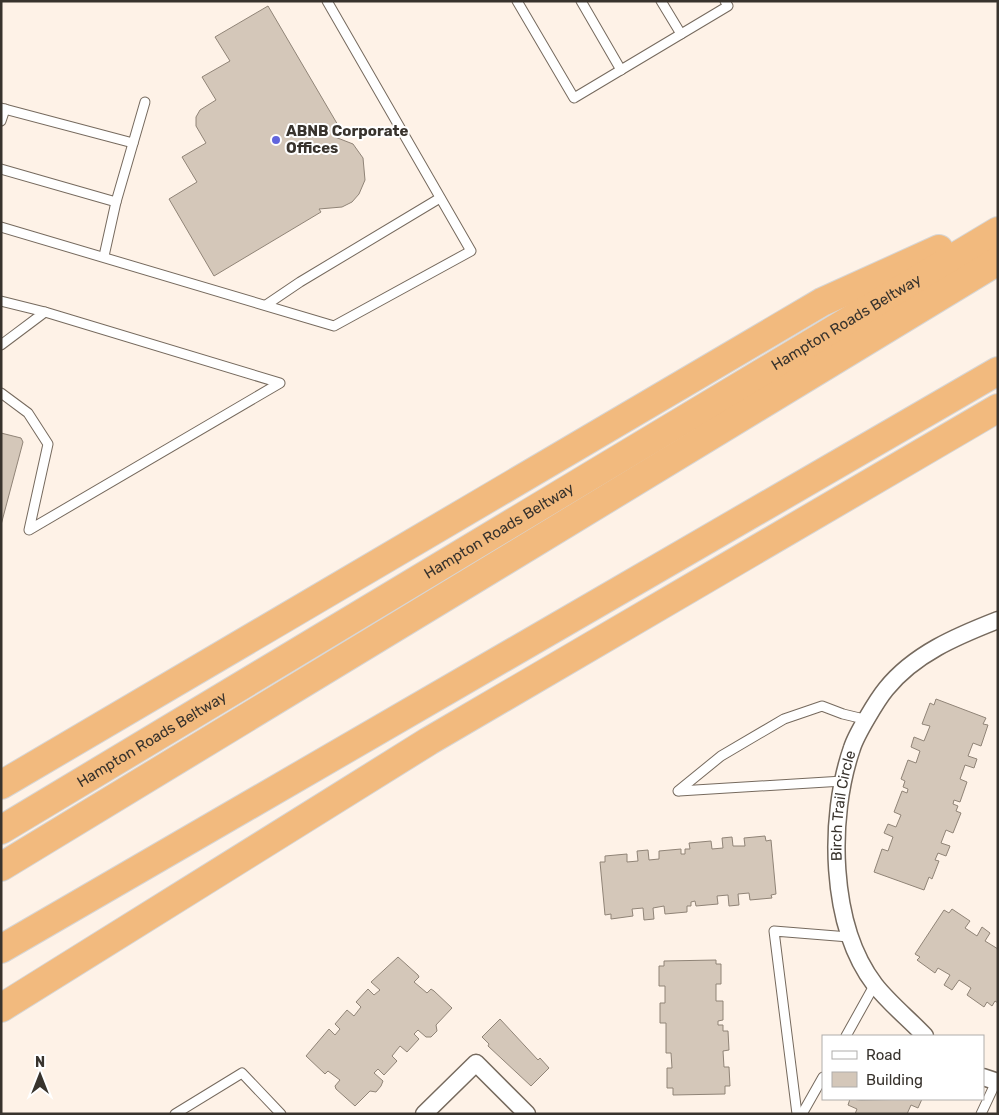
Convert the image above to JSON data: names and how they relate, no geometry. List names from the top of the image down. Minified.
{"streets":{"highway":["Hampton Roads Beltway"],"street":["Birch Trail Circle"]},"places":["ABNB Corporate Offices"],"legend":["Road","Building"],"north":"top"}
